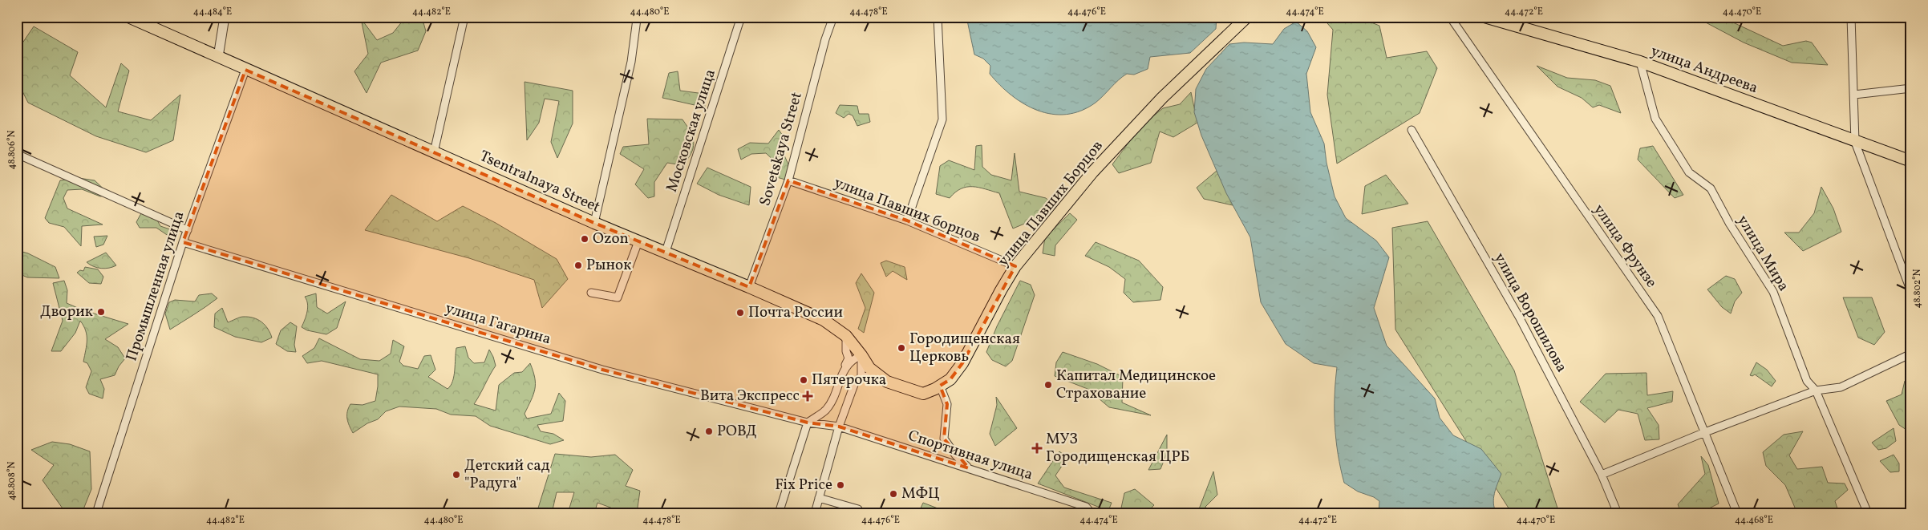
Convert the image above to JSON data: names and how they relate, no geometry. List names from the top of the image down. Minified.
{"streets":{"main road":["улица Андреева","Tsentralnaya Street","улица Павших Борцов"],"street":["Московская улица","Sovetskaya Street","улица Павших борцов","улица Фрунзе","улица Мира","Промышленная улица","улица Ворошилова","улица Гагарина","Спортивная улица"]},"crossings":[["улица Андреева","улица Мира"],["Московская улица","Tsentralnaya Street"],["Sovetskaya Street","Tsentralnaya Street"],["Sovetskaya Street","улица Павших борцов"],["Tsentralnaya Street","улица Павших Борцов"],["Tsentralnaya Street","Промышленная улица"],["улица Павших Борцов","улица Павших борцов"],["Промышленная улица","улица Гагарина"],["улица Гагарина","Спортивная улица"]],"places":{"other":["Ozon","Рынок","Дворик","Почта России","Городищенская Церковь","Пятерочка","Капитал Медицинское Страхование","РОВД","Детский сад \"Радуга\"","Fix Price","МФЦ"],"health":["Вита Экспресс","МУЗ Городищенская ЦРБ"]},"coordinates":["44.484°E","44.482°E","44.480°E","44.478°E","44.476°E","44.474°E","44.472°E","44.470°E","48.806°N","48.802°N","48.808°N","44.468°E"]}
